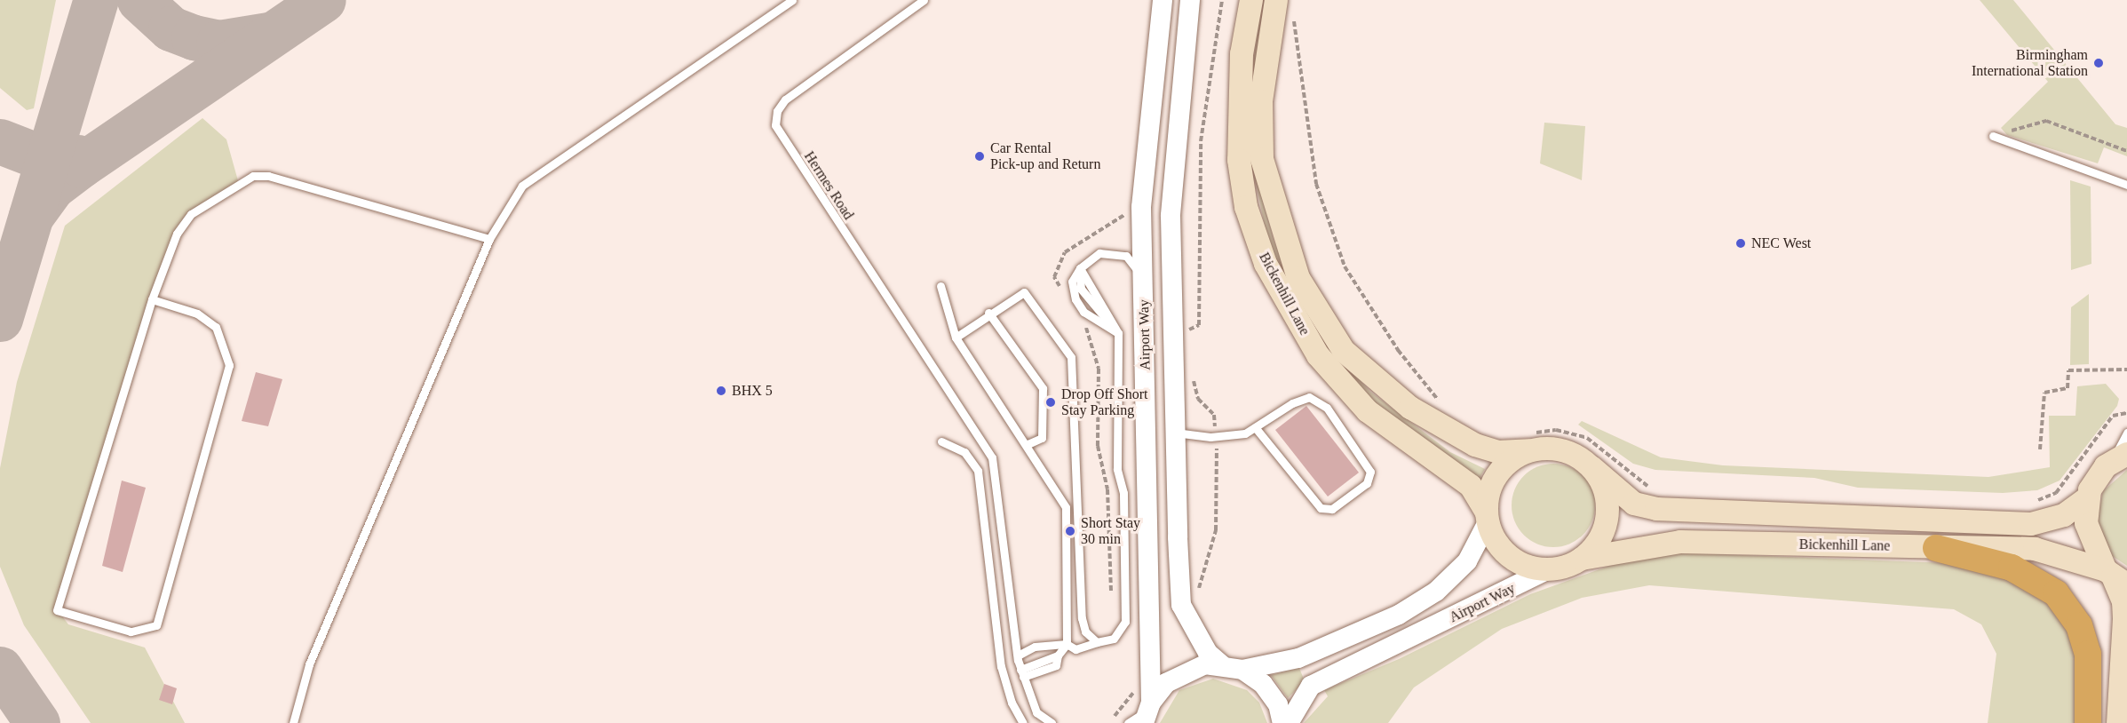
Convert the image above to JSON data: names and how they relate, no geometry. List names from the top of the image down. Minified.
{"streets":{"main road":["Bickenhill Lane"],"street":["Airport Way"],"lane":["Hermes Road"]},"crossings":[["Bickenhill Lane","Airport Way"]],"places":["Birmingham International Station","Car Rental Pick-up and Return","NEC West","BHX 5","Drop Off Short Stay Parking","Short Stay 30 min"]}
